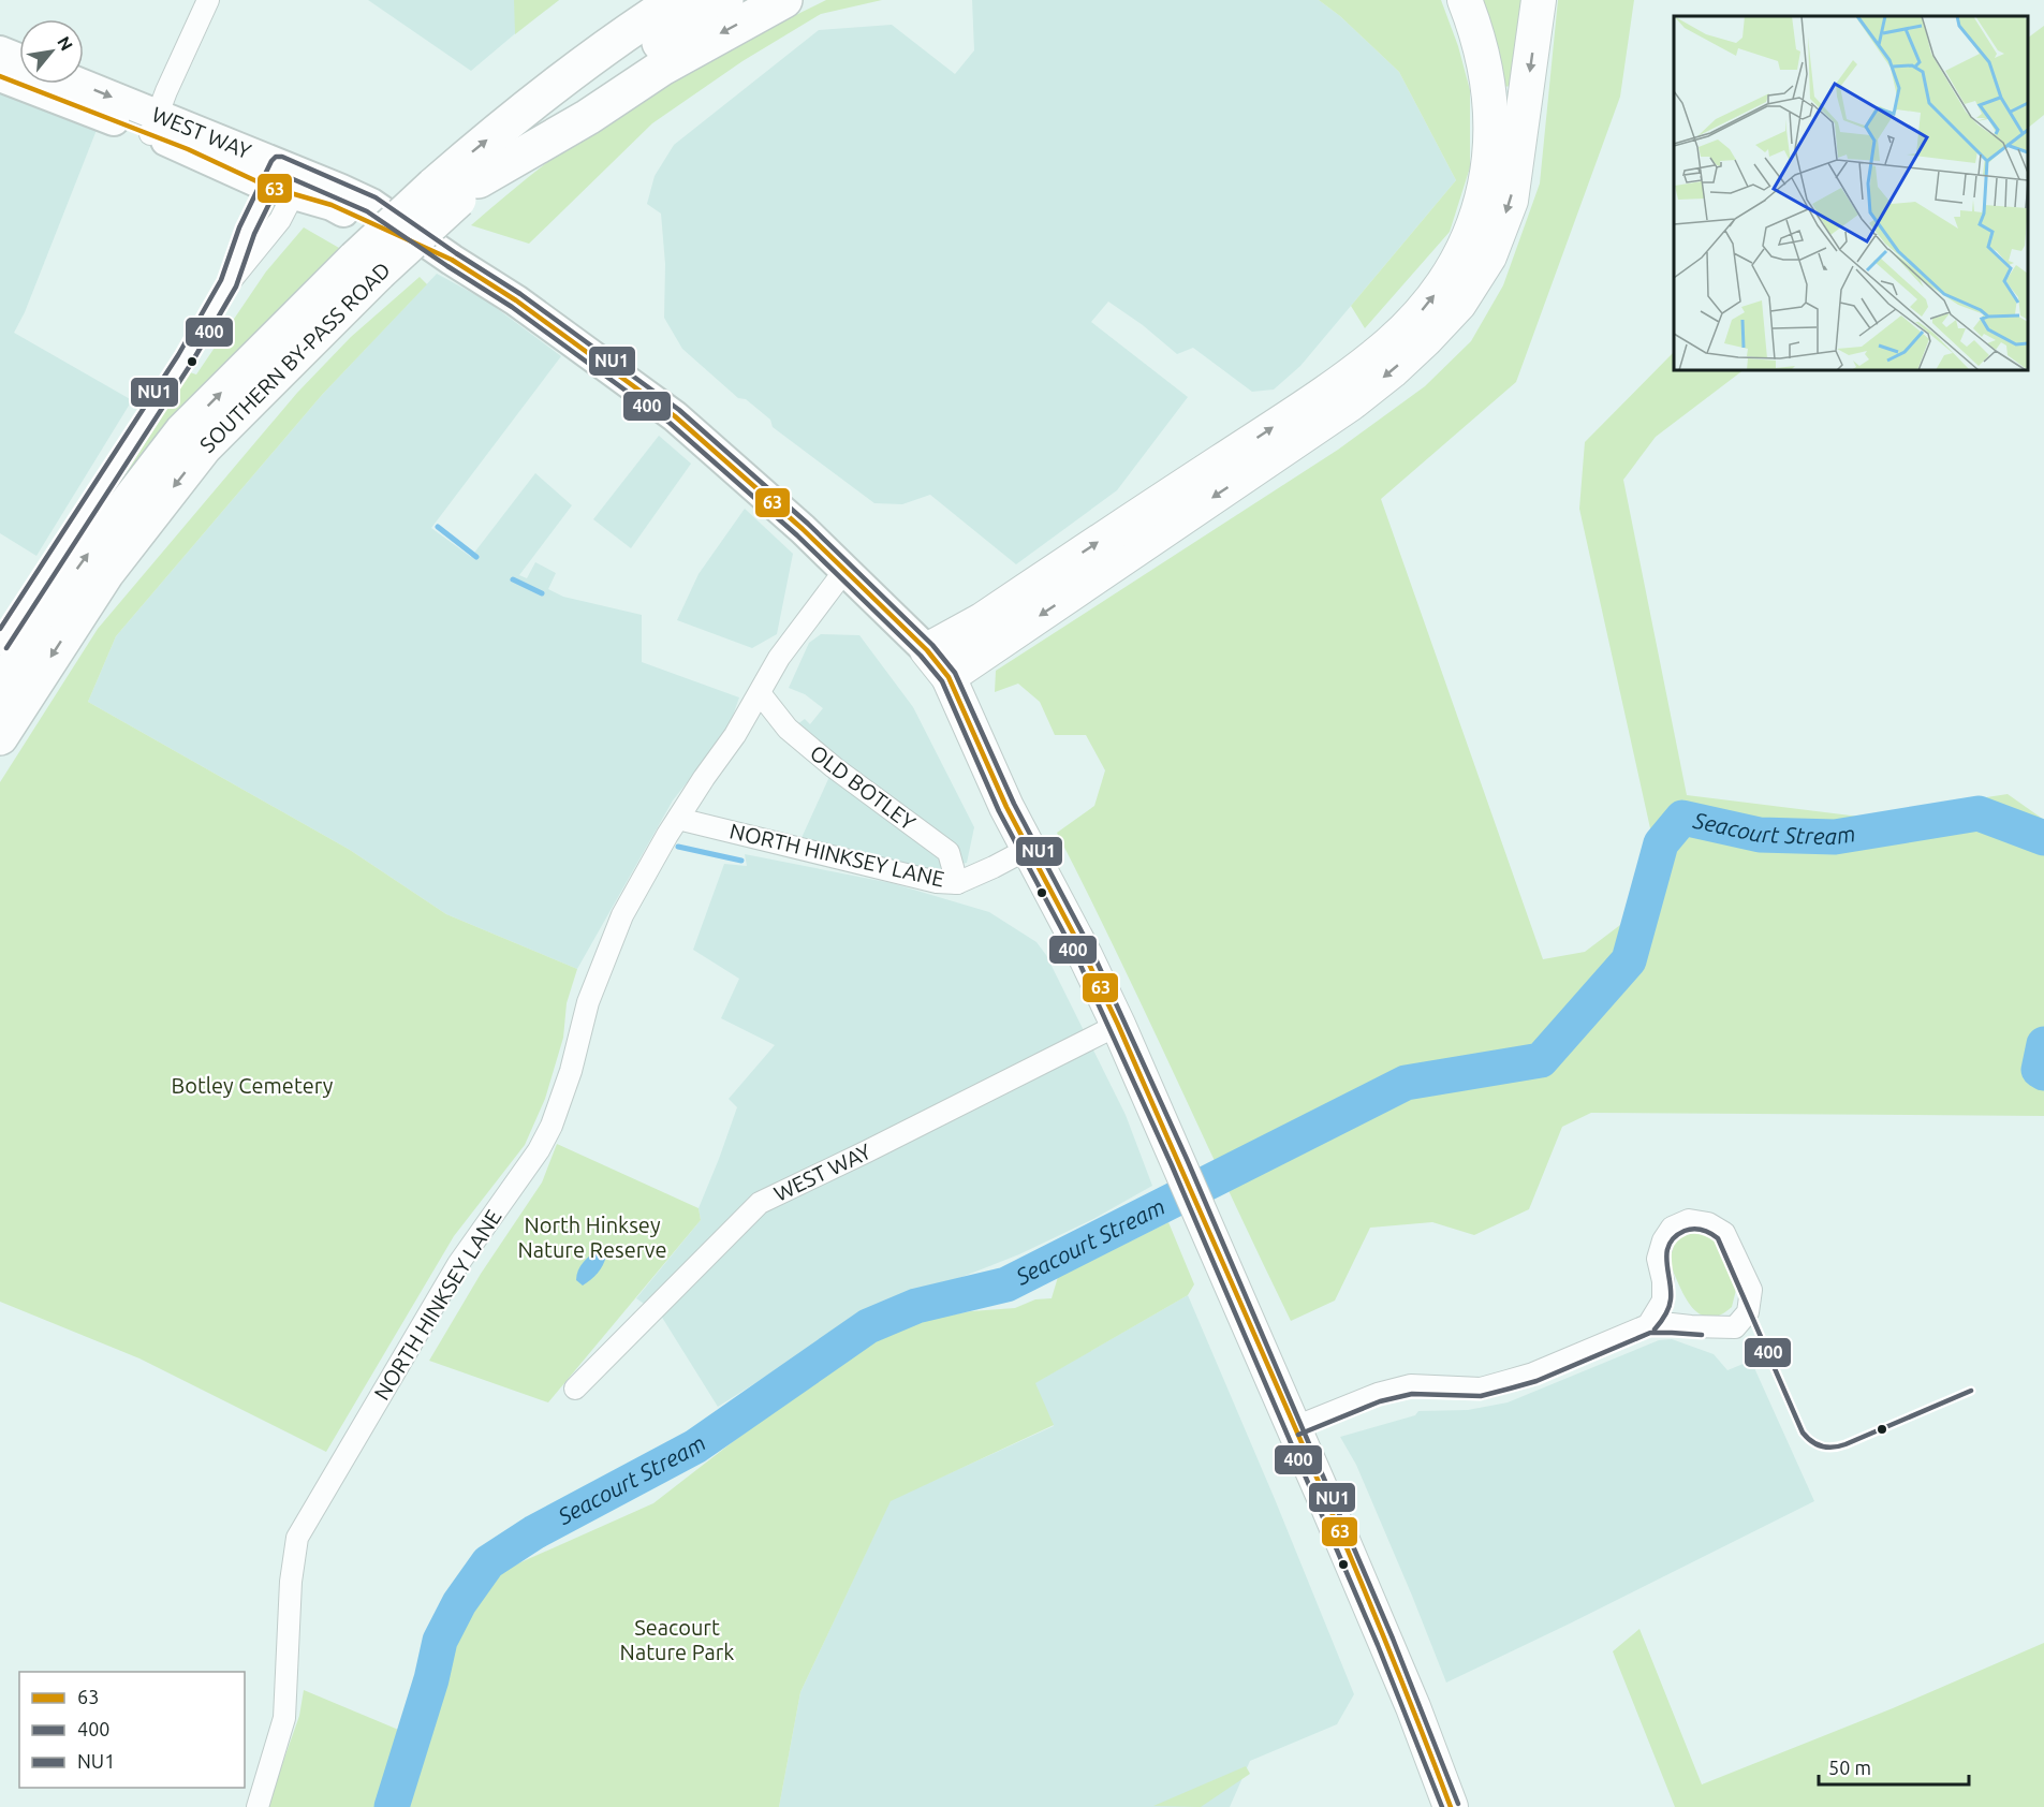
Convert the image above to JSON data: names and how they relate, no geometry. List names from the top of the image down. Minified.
{"streets":{"highway":["SOUTHERN BY-PASS ROAD"],"main road":["WEST WAY"],"street":["OLD BOTLEY","NORTH HINKSEY LANE"]},"crossings":[["WEST WAY","NORTH HINKSEY LANE"],["OLD BOTLEY","NORTH HINKSEY LANE"]],"water":["Seacourt Stream"],"parks":["Botley Cemetery","North Hinksey Nature Reserve","Seacourt Nature Park"],"lines":["transit line 63","transit line NU1","transit line 400"],"legend":["63","400","NU1"],"scale_bar":"50 m","north":"top right"}
